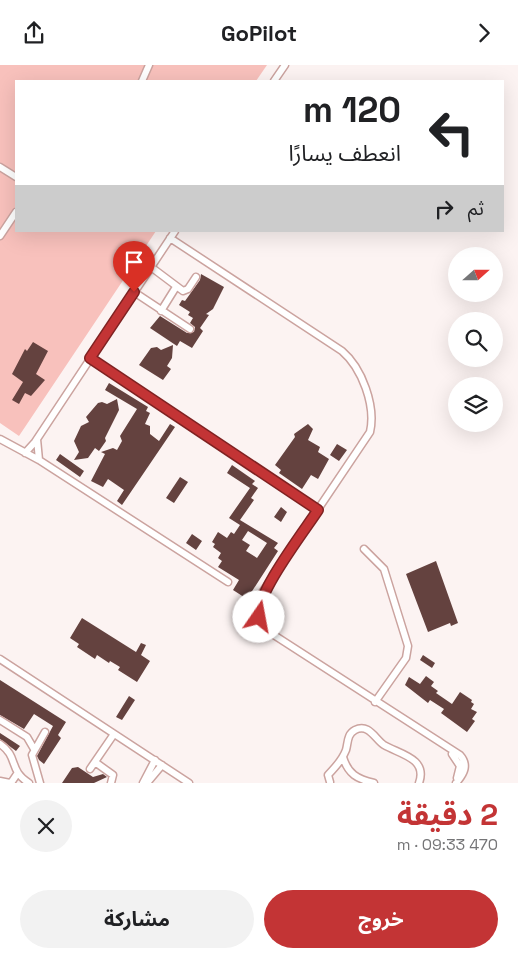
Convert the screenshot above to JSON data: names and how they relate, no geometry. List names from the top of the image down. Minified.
{"north":"right","page":{"header":"GoPilot","turn":["120 m","انعطف يسارًا"],"then":"ثم","heading":["2 دقيقة","470 m · 09:33"],"buttons":["خروج","مشاركة"]}}
